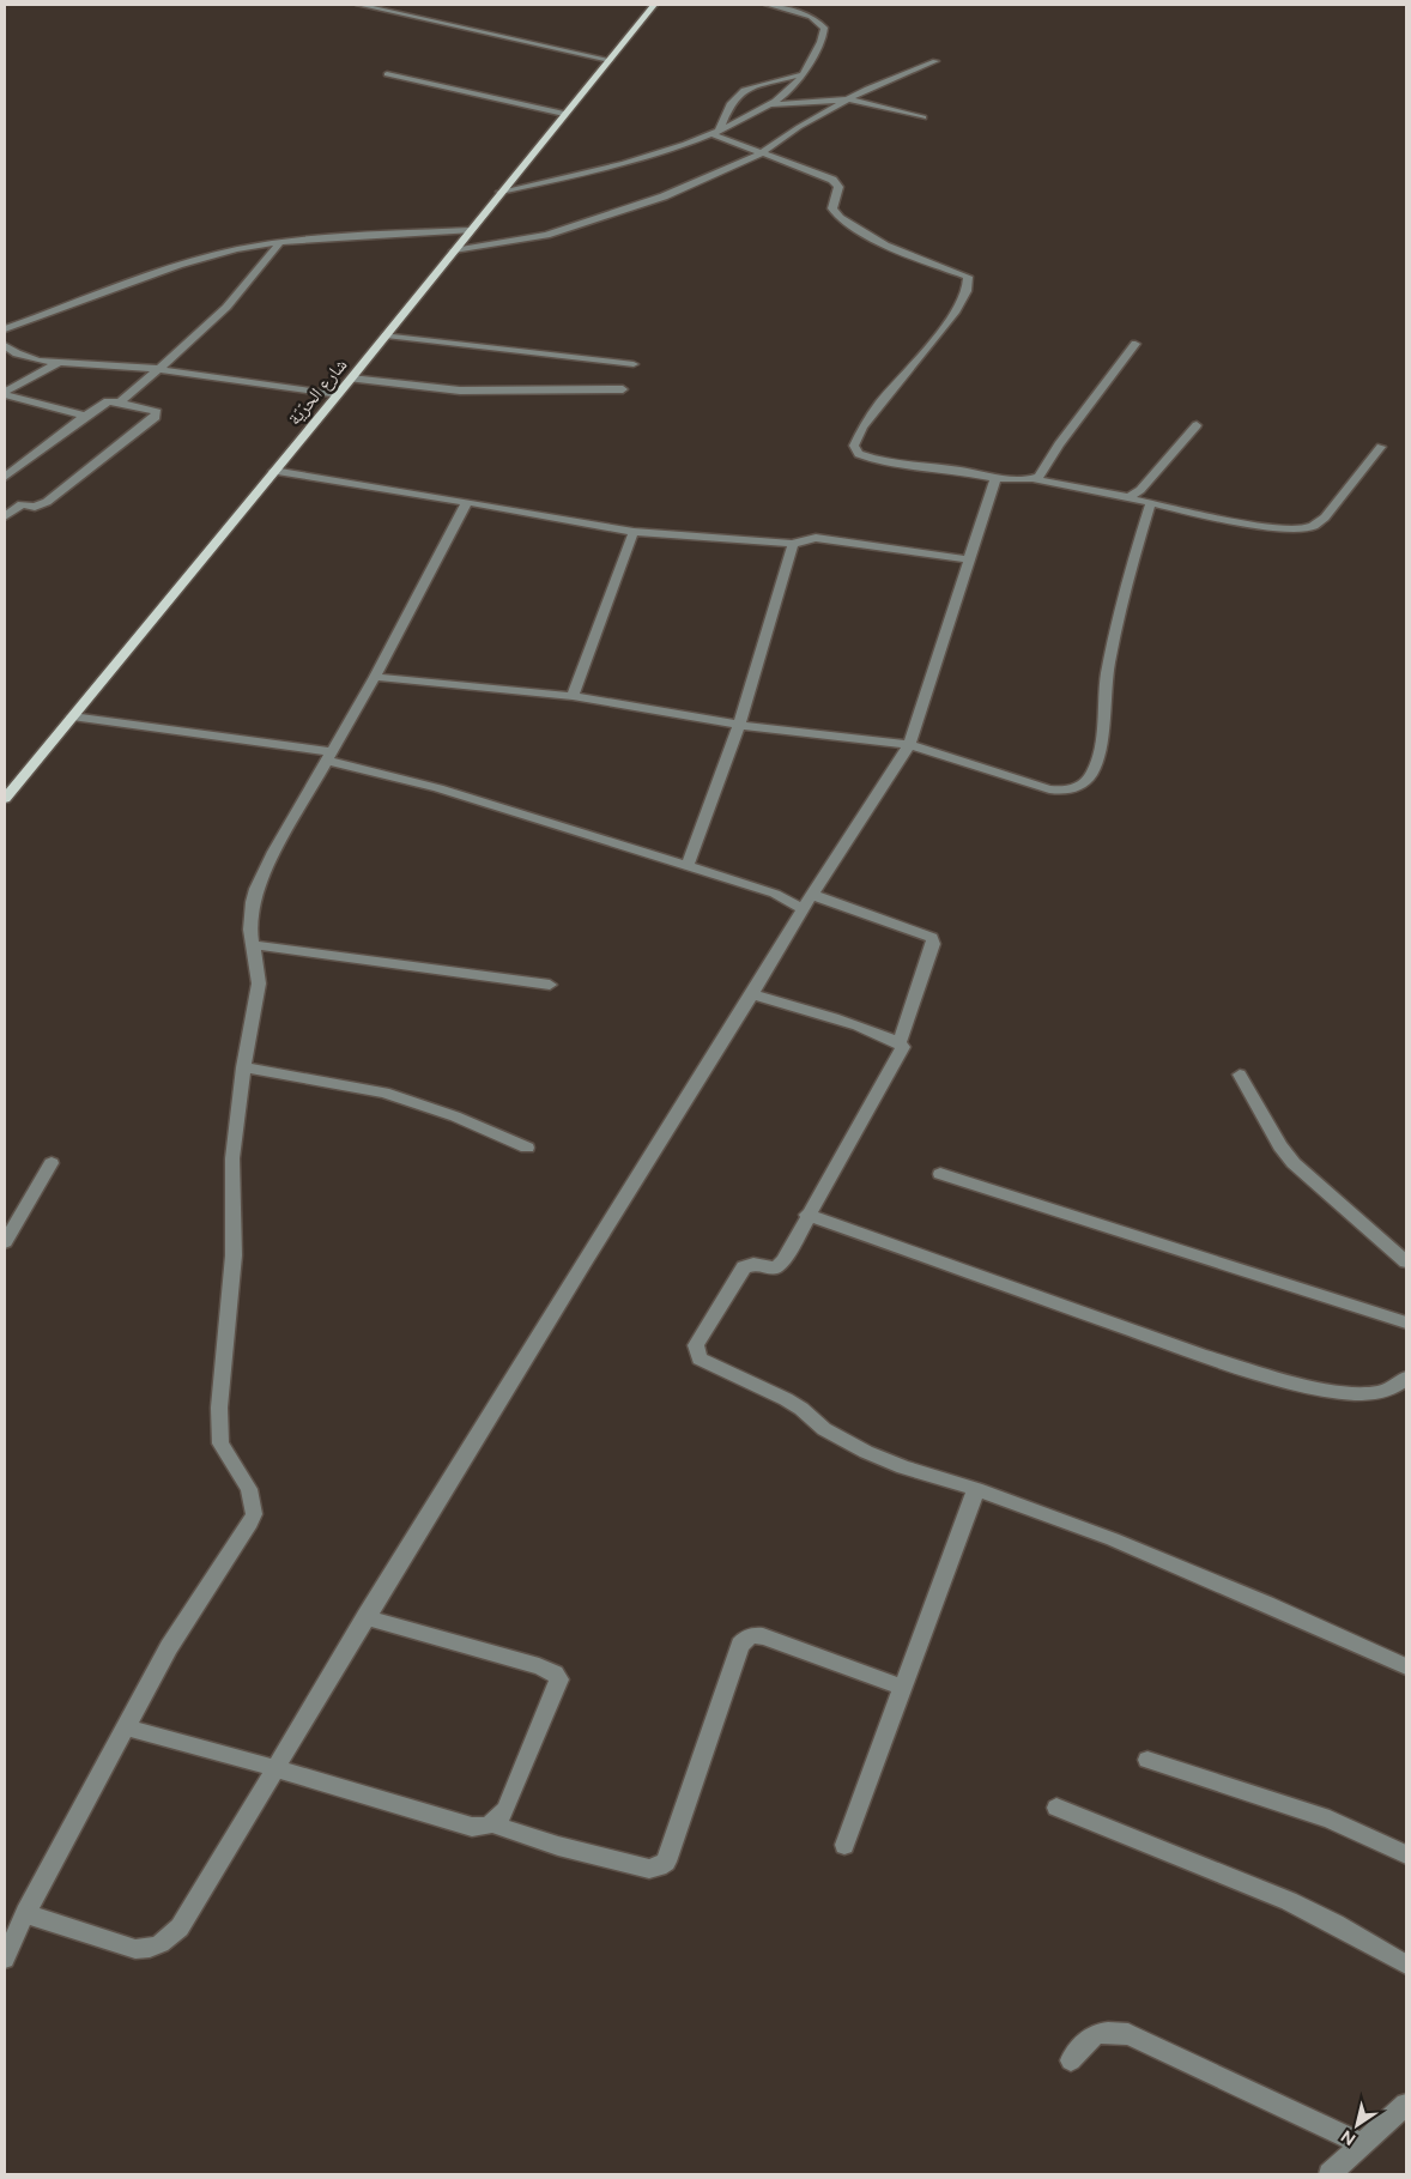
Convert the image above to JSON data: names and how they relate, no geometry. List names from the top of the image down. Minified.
{"streets":{"main road":["شارع الحرّيّة"]},"north":"bottom left"}
